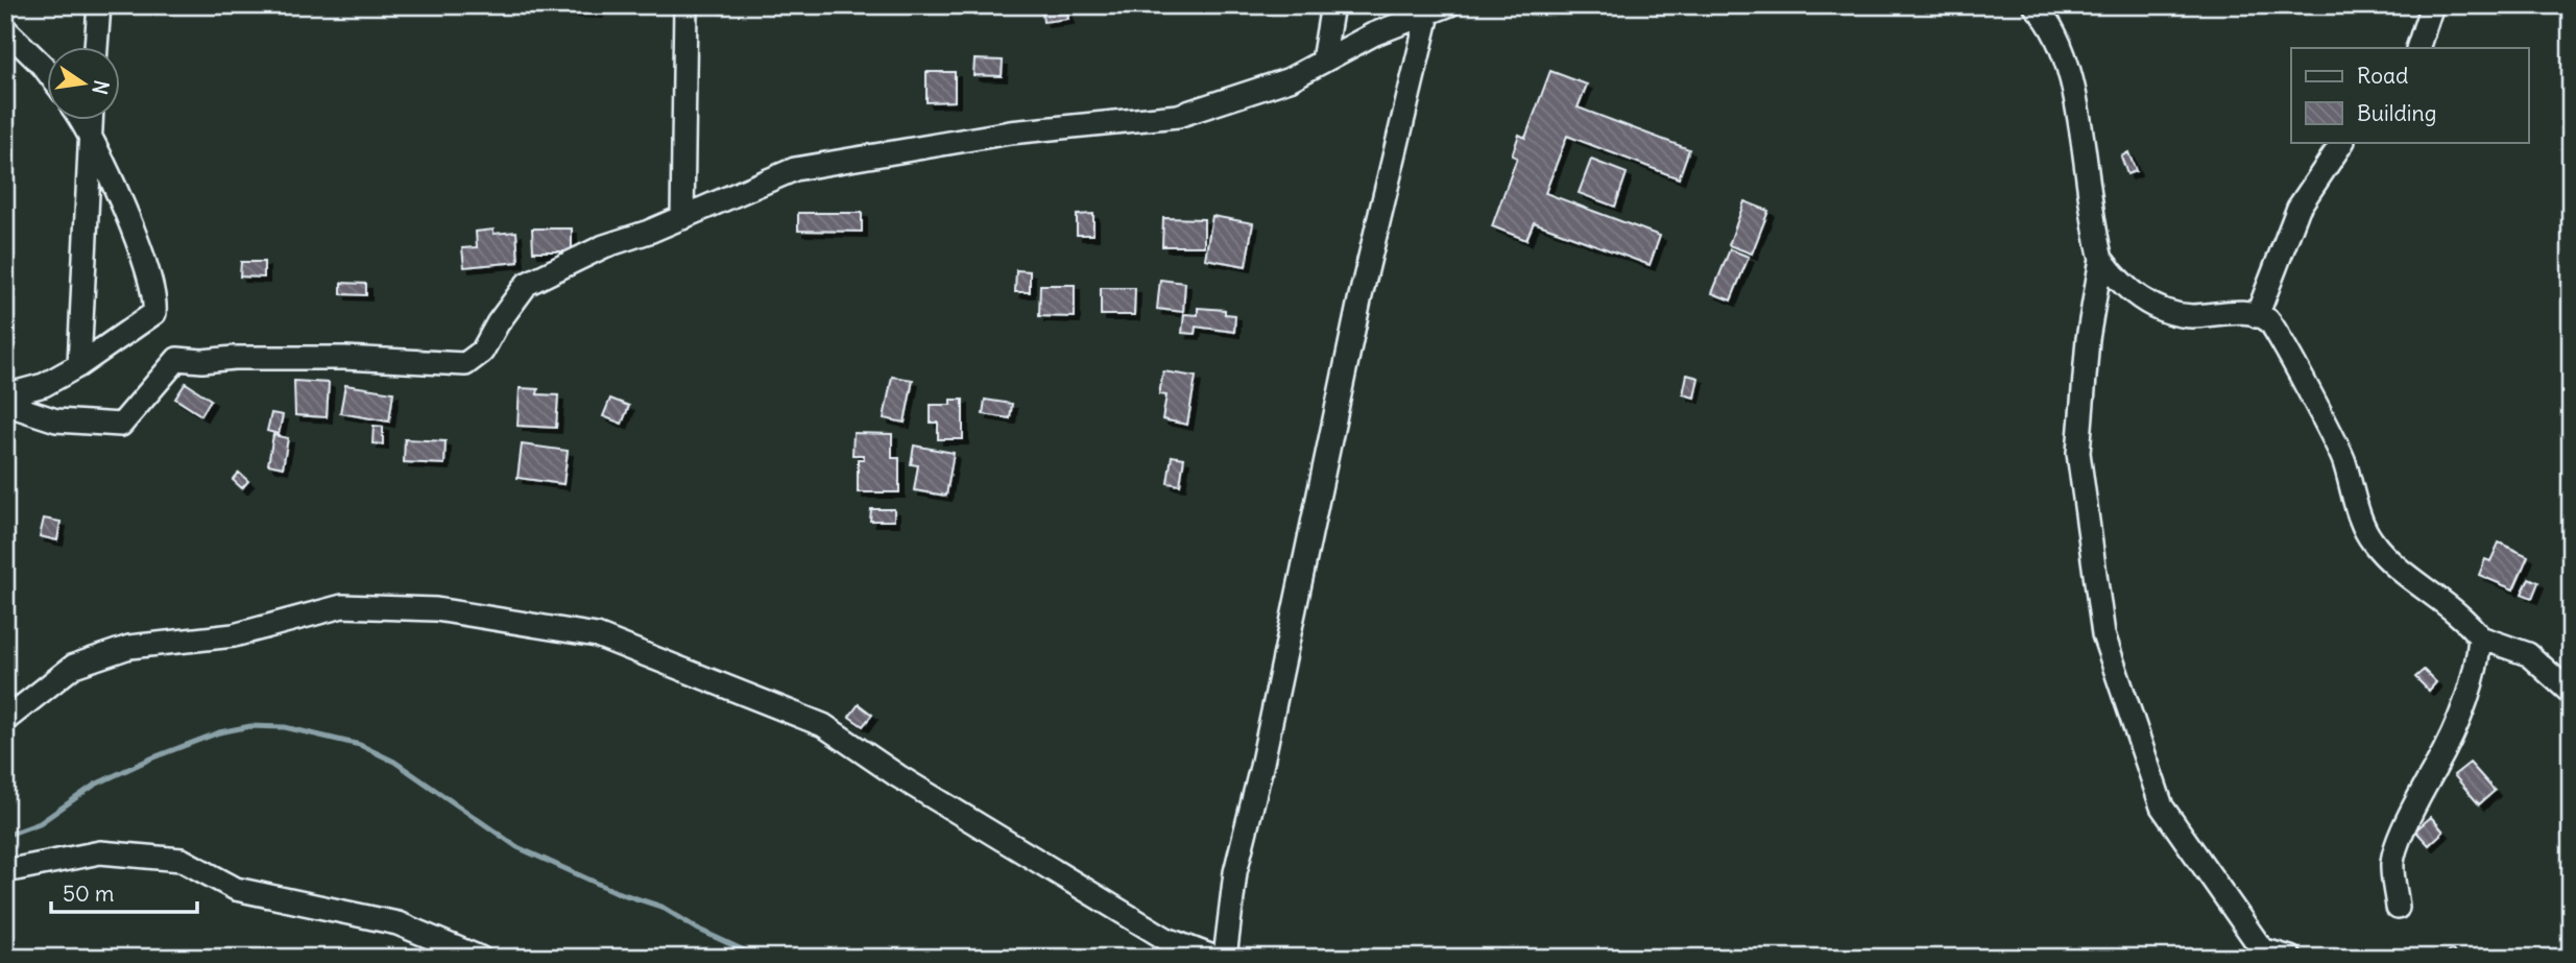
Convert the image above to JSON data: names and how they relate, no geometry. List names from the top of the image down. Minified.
{"legend":["Road","Building"],"scale_bar":"50 m","north":"right"}
